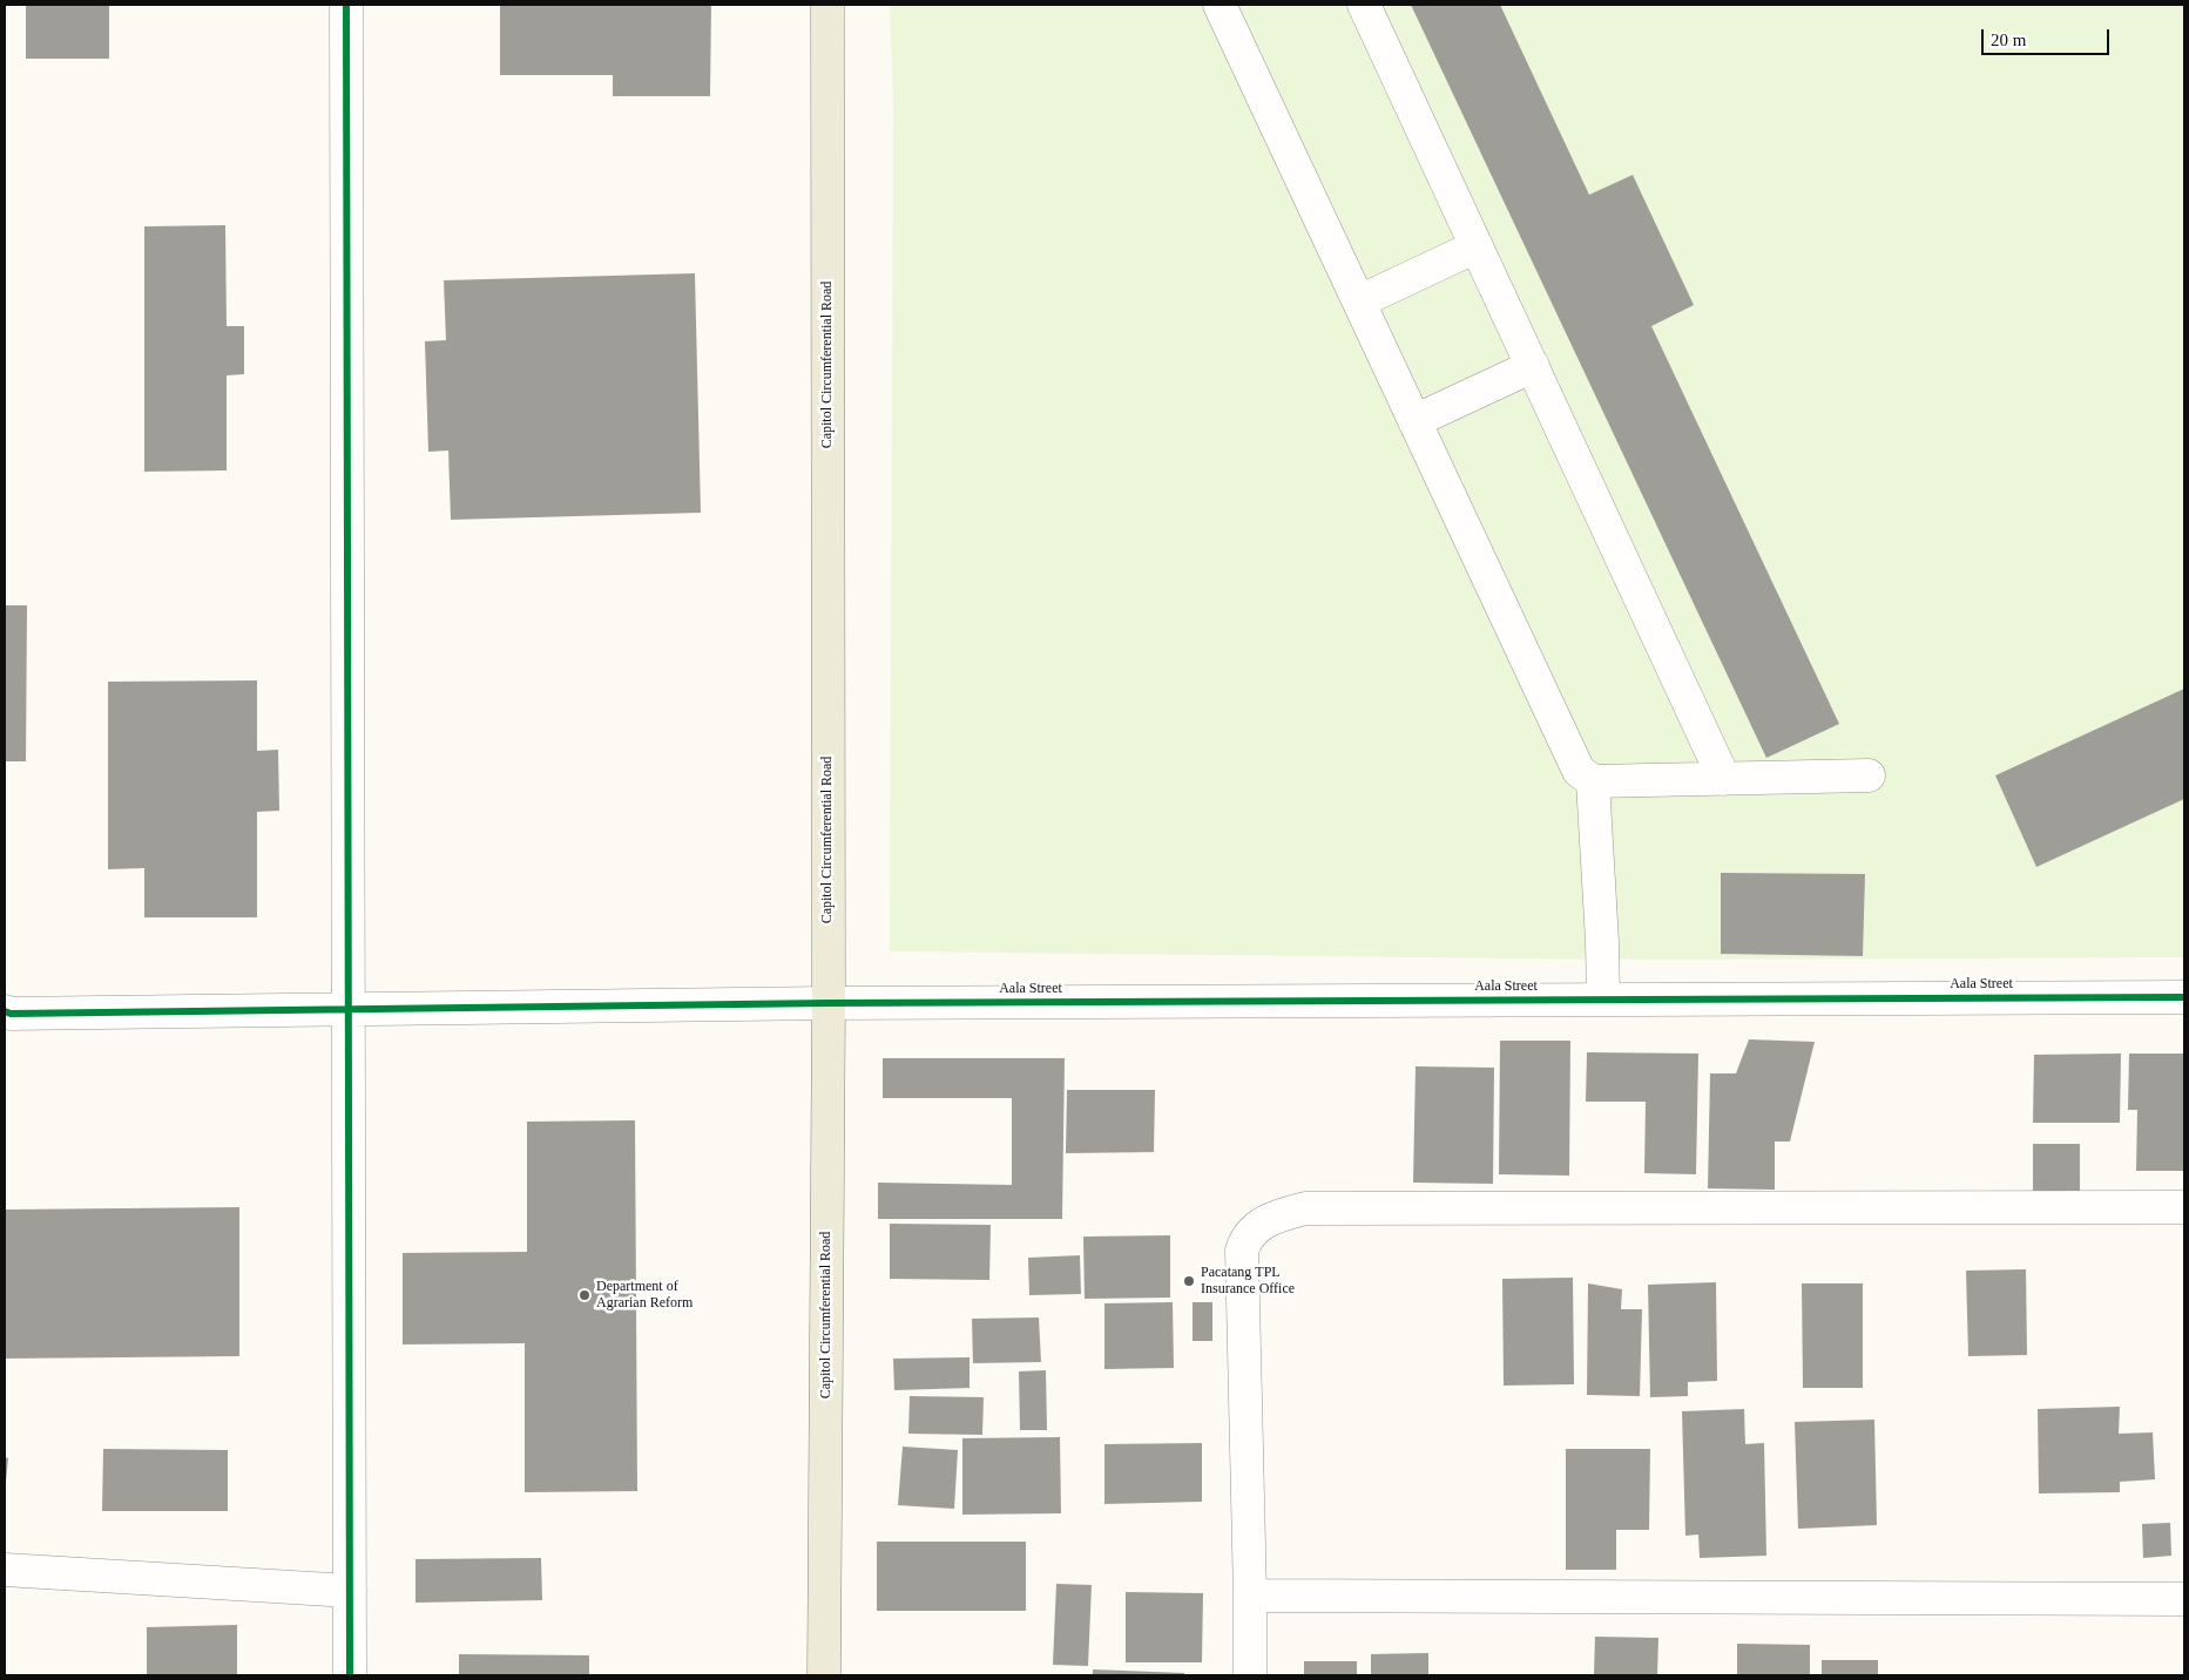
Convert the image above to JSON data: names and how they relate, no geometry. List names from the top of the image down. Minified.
{"streets":{"main road":["Capitol Circumferential Road"],"street":["Aala Street"]},"crossings":[["Capitol Circumferential Road","Aala Street"]],"places":["Pacatang TPL Insurance Office","Department of Agrarian Reform"],"scale_bar":"20 m"}
